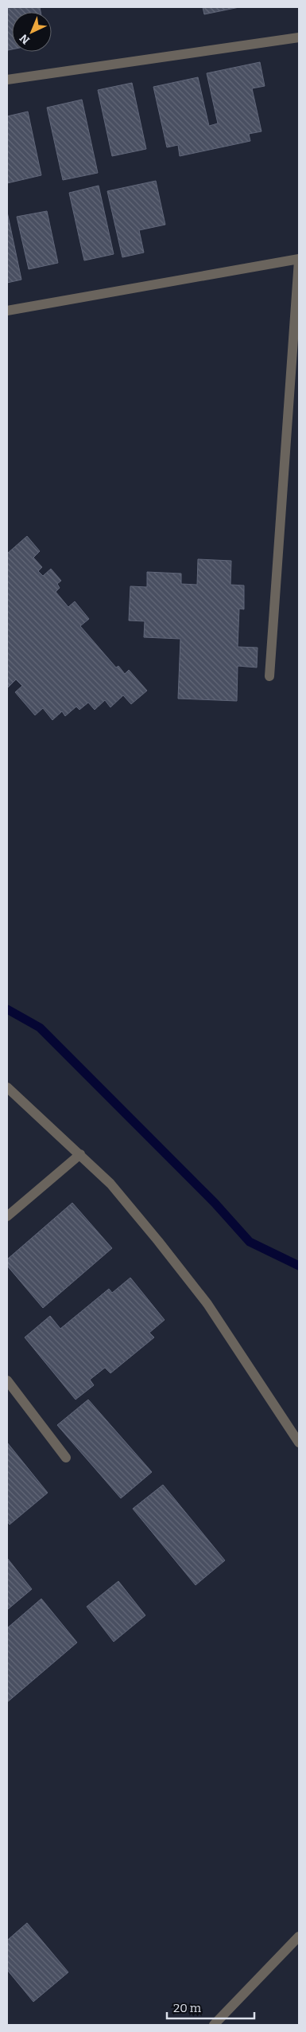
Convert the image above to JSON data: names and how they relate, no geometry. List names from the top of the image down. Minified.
{"scale_bar":"20 m","north":"bottom left"}
